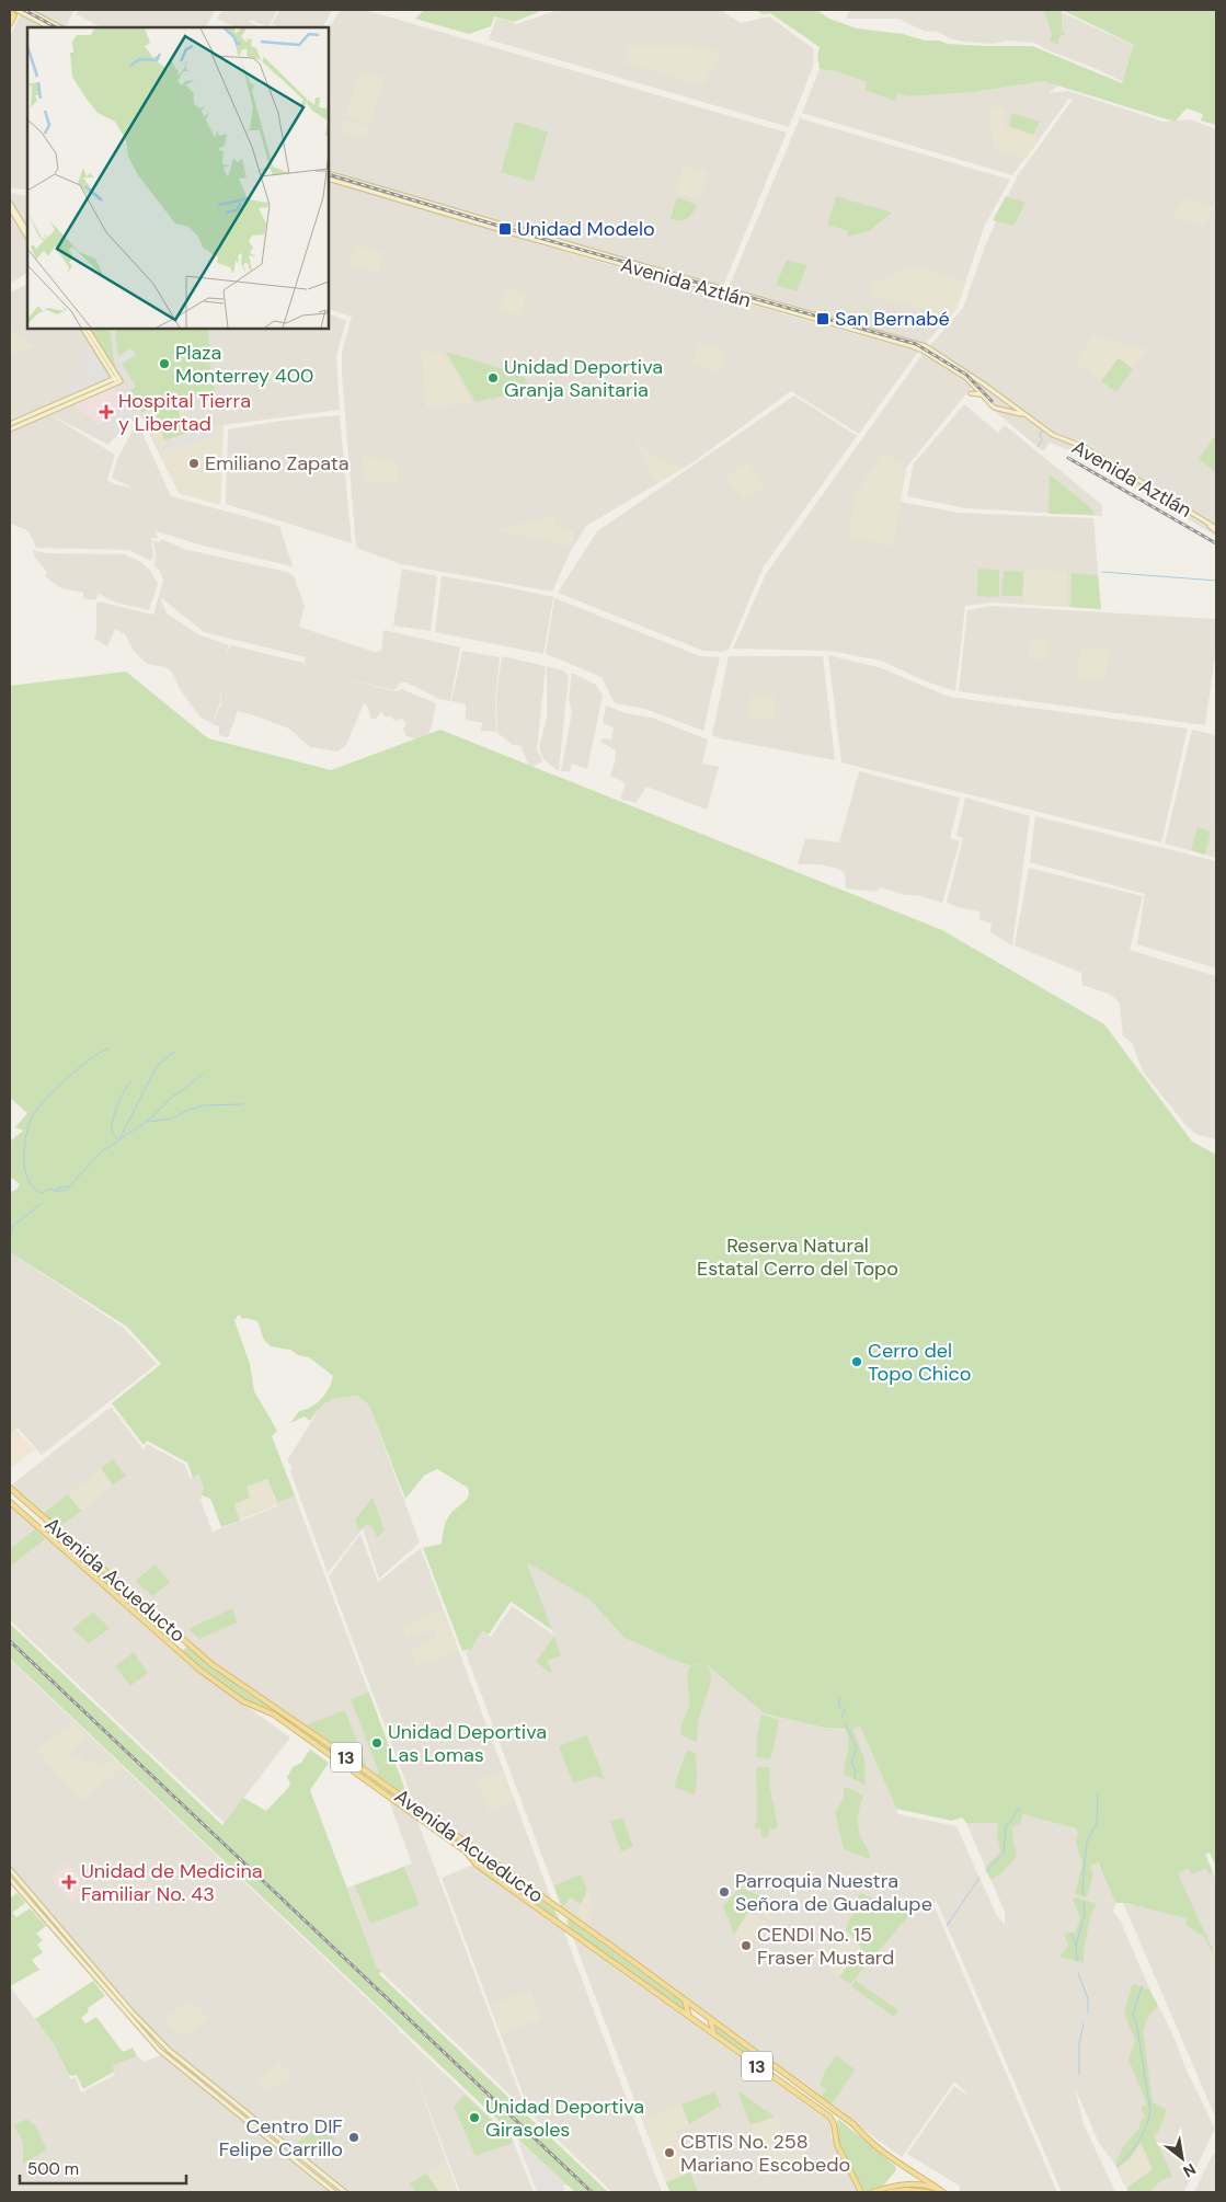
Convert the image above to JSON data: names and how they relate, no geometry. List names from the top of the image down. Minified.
{"streets":{"main road":["Avenida Aztlán","Avenida Acueducto","13"]},"parks":["Reserva Natural Estatal Cerro del Topo"],"places":{"transit":["Unidad Modelo","San Bernabé"],"other":["Plaza Monterrey 400","Unidad Deportiva Granja Sanitaria","Emiliano Zapata","Cerro del Topo Chico","Unidad Deportiva Las Lomas","Parroquia Nuestra Señora de Guadalupe","CENDI No. 15 Fraser Mustard","Unidad Deportiva Girasoles","Centro DIF Felipe Carrillo","CBTIS No. 258 Mariano Escobedo"],"health":["Hospital Tierra y Libertad","Unidad de Medicina Familiar No. 43"]},"scale_bar":"500 m","north":"bottom right"}
